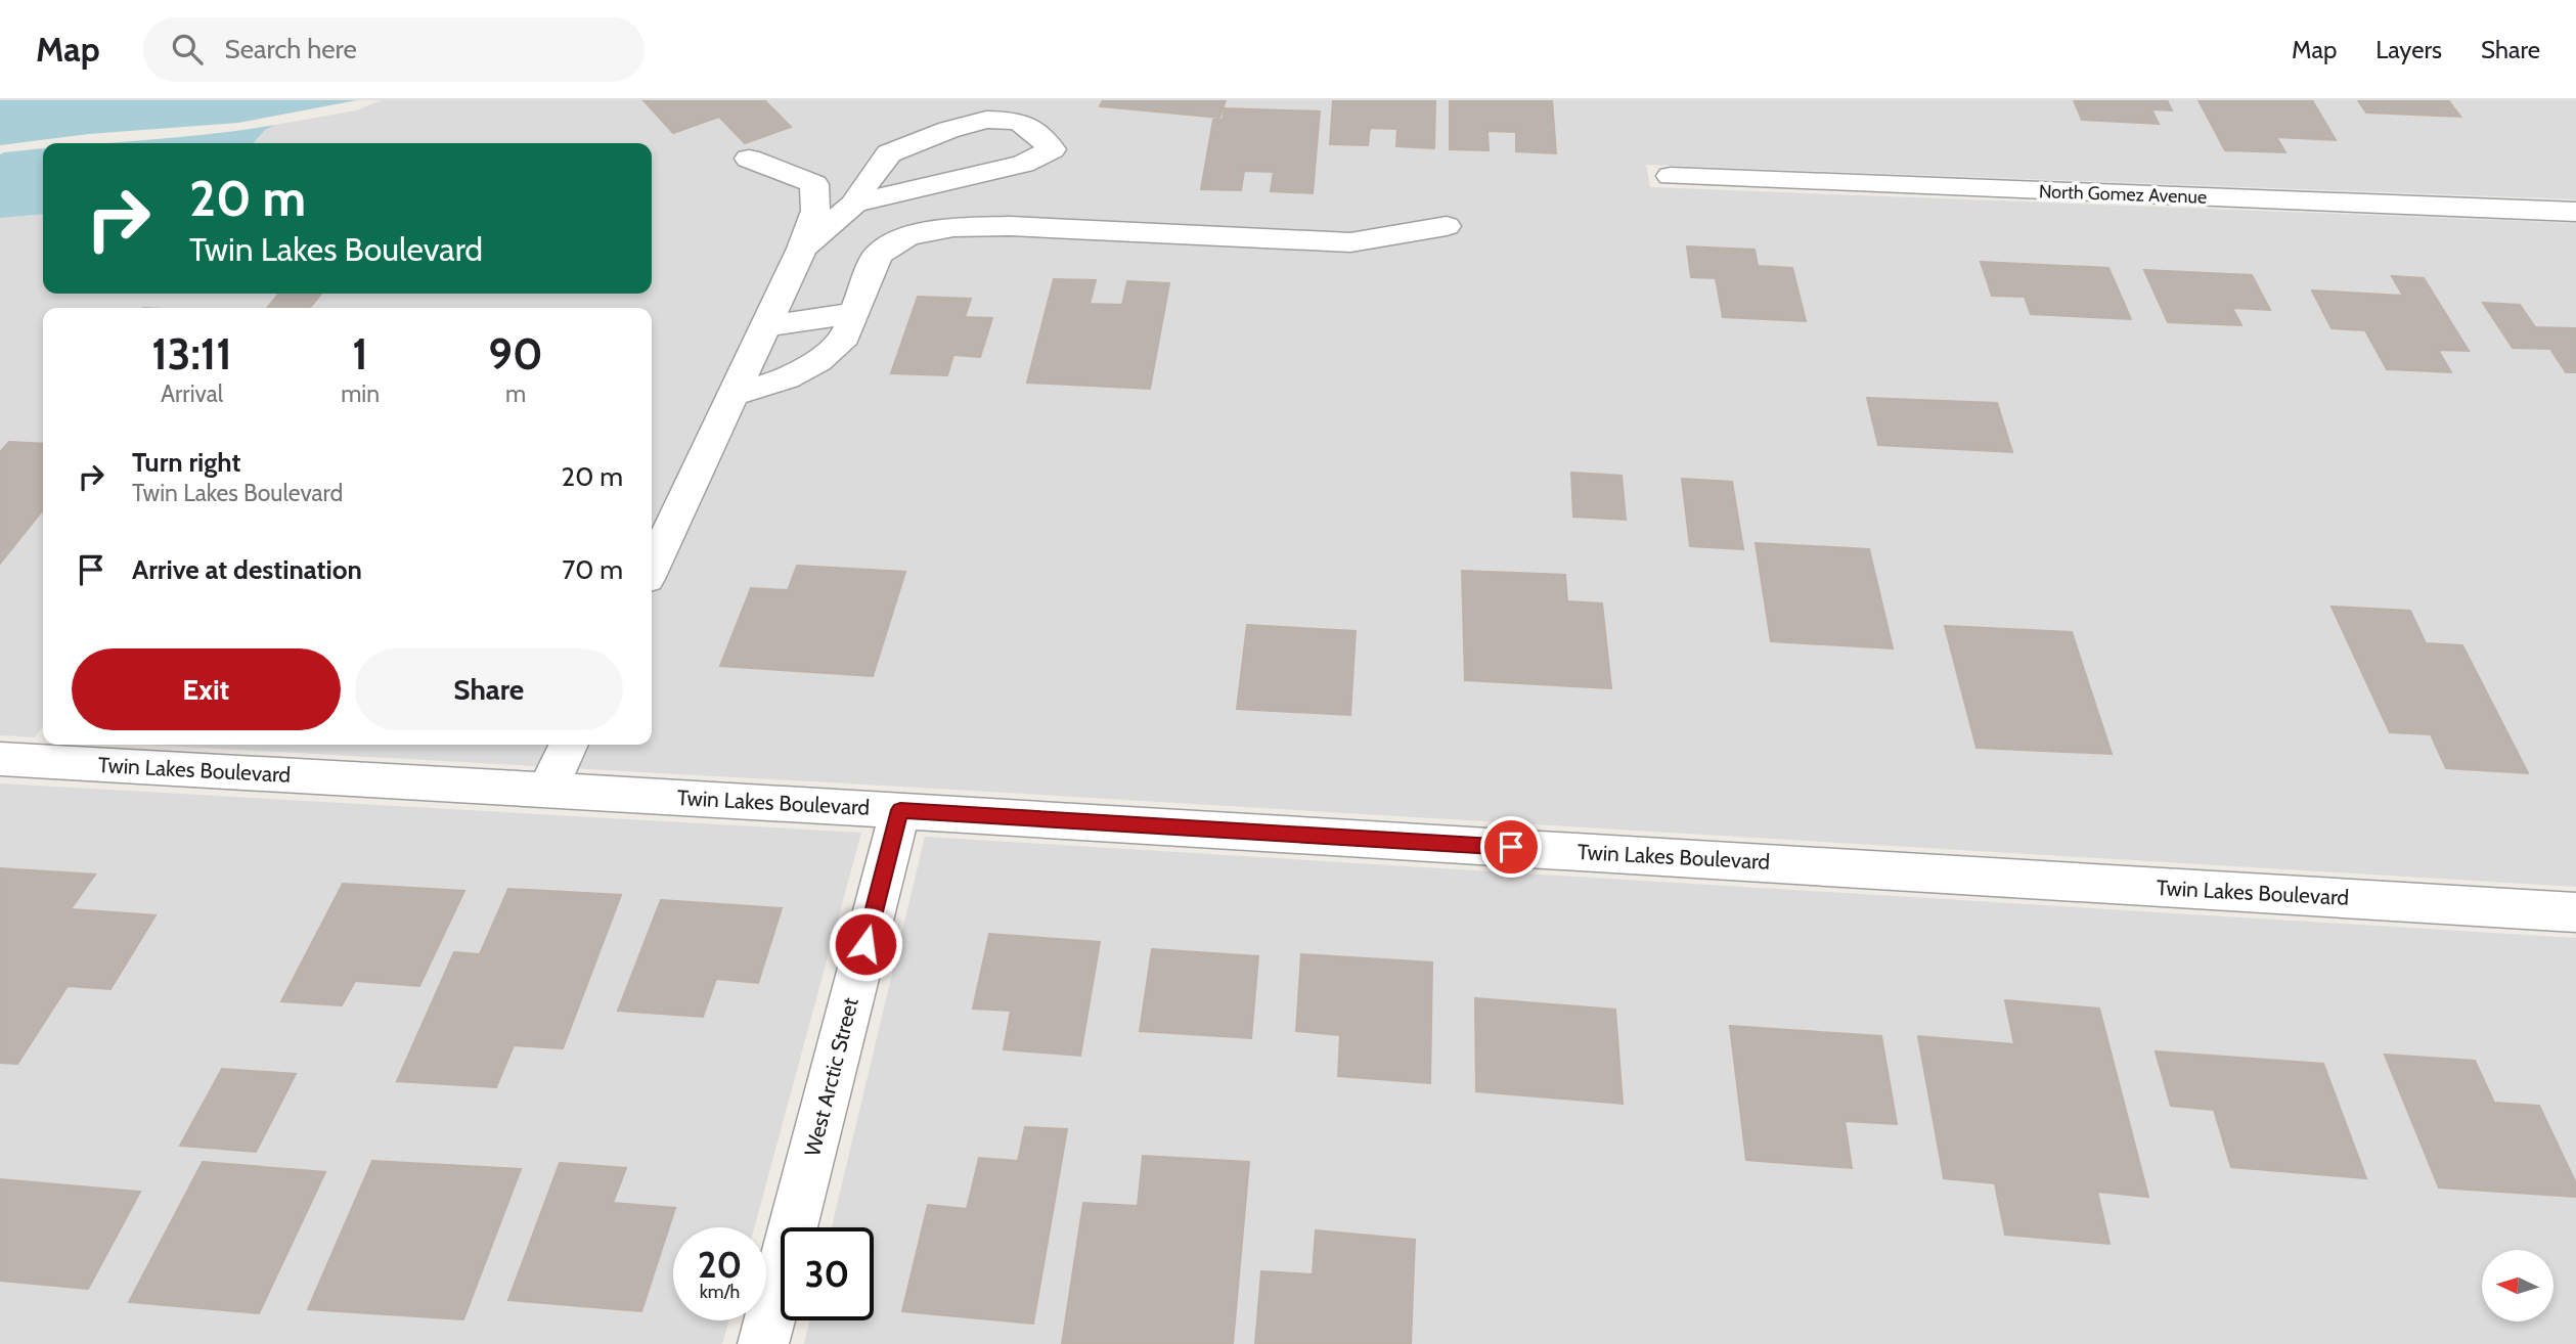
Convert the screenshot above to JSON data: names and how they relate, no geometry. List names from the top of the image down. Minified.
{"streets":{"street":["North Gomez Avenue","Twin Lakes Boulevard","West Arctic Street"]},"crossings":[["Twin Lakes Boulevard","West Arctic Street"]],"north":"left","page":{"header":"Map","search":"Search here","nav":["Map","Layers","Share"],"turn":["20 m","Twin Lakes Boulevard"],"eta":["13:11","Arrival","1","min","90","m"],"list":[{"name":"Turn right","note":"Twin Lakes Boulevard","value":"20 m"},{"name":"Arrive at destination","value":"70 m"}],"buttons":["Exit","Share"],"speed":"20 km/h","limit":"30"}}
